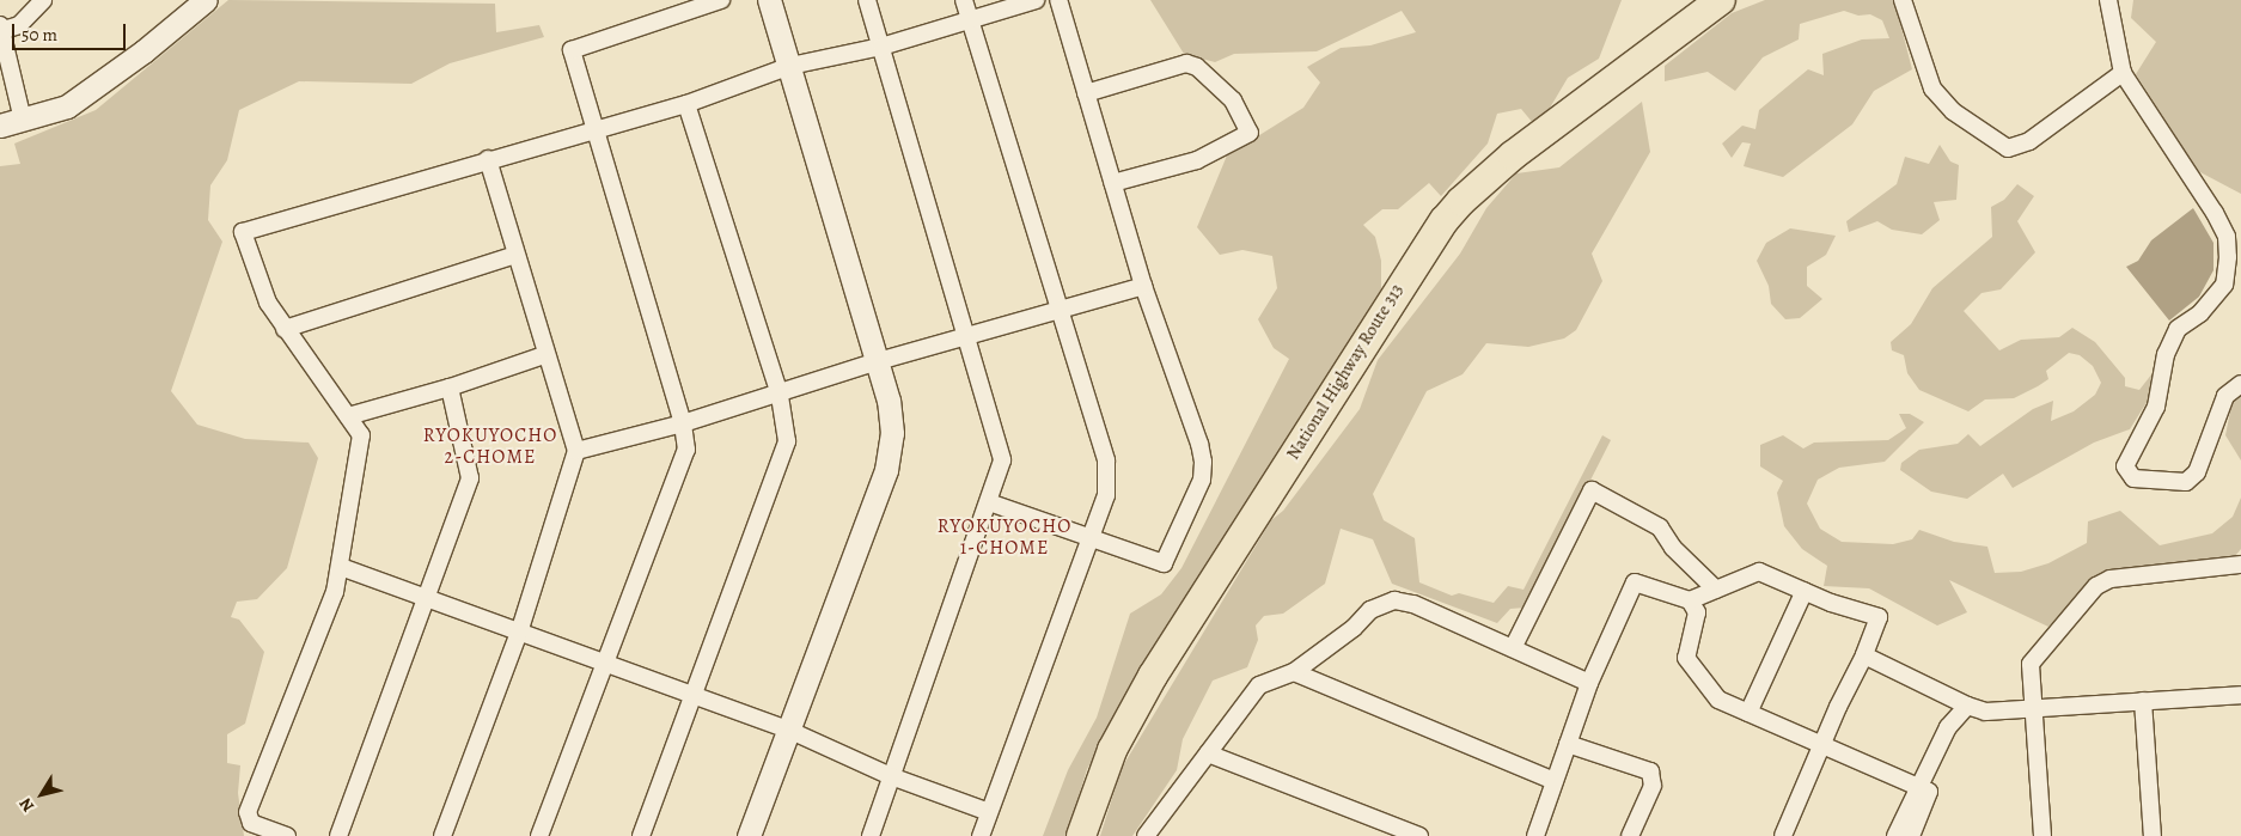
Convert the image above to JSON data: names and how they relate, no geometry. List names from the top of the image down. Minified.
{"streets":{"highway":["National Highway Route 313"]},"districts":["RYOKUYOCHO 2-CHOME","RYOKUYOCHO 1-CHOME"],"scale_bar":"50 m","north":"bottom left"}
